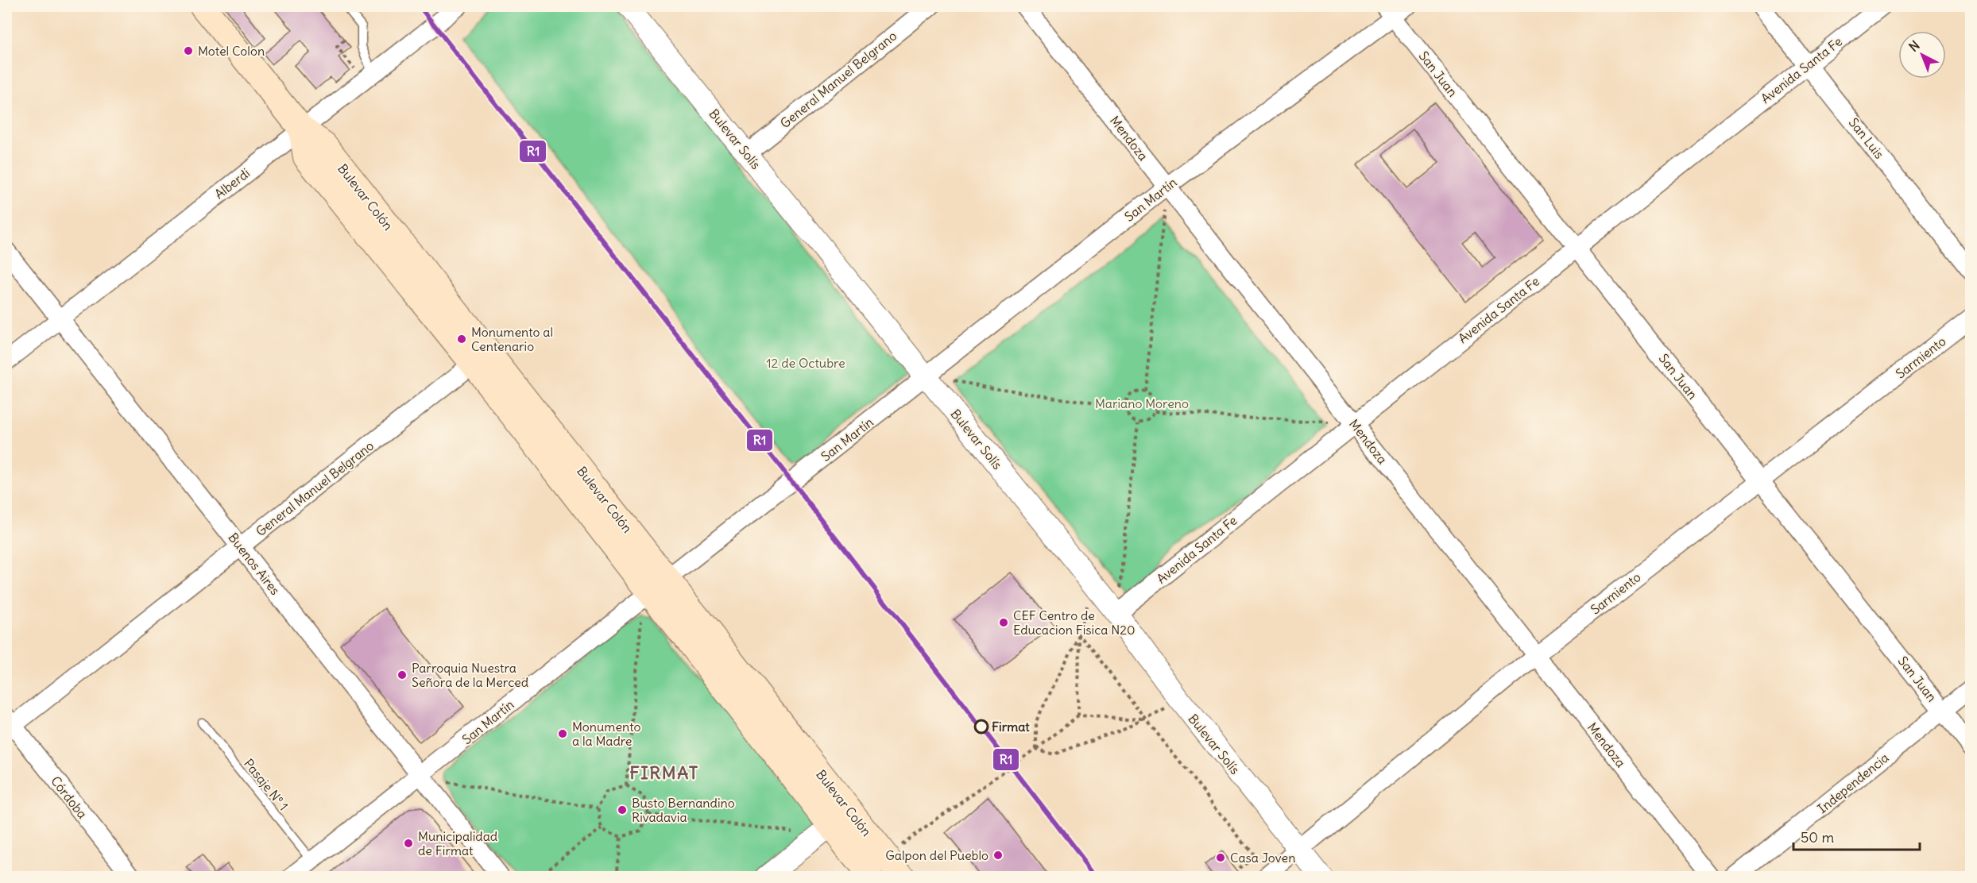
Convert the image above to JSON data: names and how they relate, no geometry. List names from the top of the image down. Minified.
{"streets":{"main road":["Bulevar Colón"],"street":["Avenida Santa Fe","San Juan","General Manuel Belgrano","Mendoza","San Luis","Bulevar Solís","Alberdi","San Martín","Sarmiento","Buenos Aires","Independencia","Córdoba"],"lane":["Pasaje Nº 1"]},"crossings":[["Avenida Santa Fe","San Juan"],["Avenida Santa Fe","Mendoza"],["Avenida Santa Fe","San Luis"],["Avenida Santa Fe","Bulevar Solís"],["San Juan","San Martín"],["San Juan","Sarmiento"],["San Juan","Independencia"],["General Manuel Belgrano","Bulevar Solís"],["General Manuel Belgrano","Bulevar Colón"],["General Manuel Belgrano","Buenos Aires"],["General Manuel Belgrano","Córdoba"],["Mendoza","San Martín"],["Mendoza","Sarmiento"],["Bulevar Solís","San Martín"],["Bulevar Solís","Sarmiento"],["Alberdi","Bulevar Colón"],["Alberdi","Buenos Aires"],["Bulevar Colón","San Martín"],["San Martín","Buenos Aires"],["San Martín","Pasaje Nº 1"]],"districts":["FIRMAT"],"parks":["12 de Octubre","Mariano Moreno"],"places":["Motel Colon","Monumento al Centenario","CEF Centro de Educacion Fisica N20","Parroquia Nuestra Señora de la Merced","Firmat","Monumento a la Madre","Busto Bernandino Rivadavia","Municipalidad de Firmat","Galpon del Pueblo","Casa Joven"],"lines":["transit line R1"],"scale_bar":"50 m","north":"top left"}
